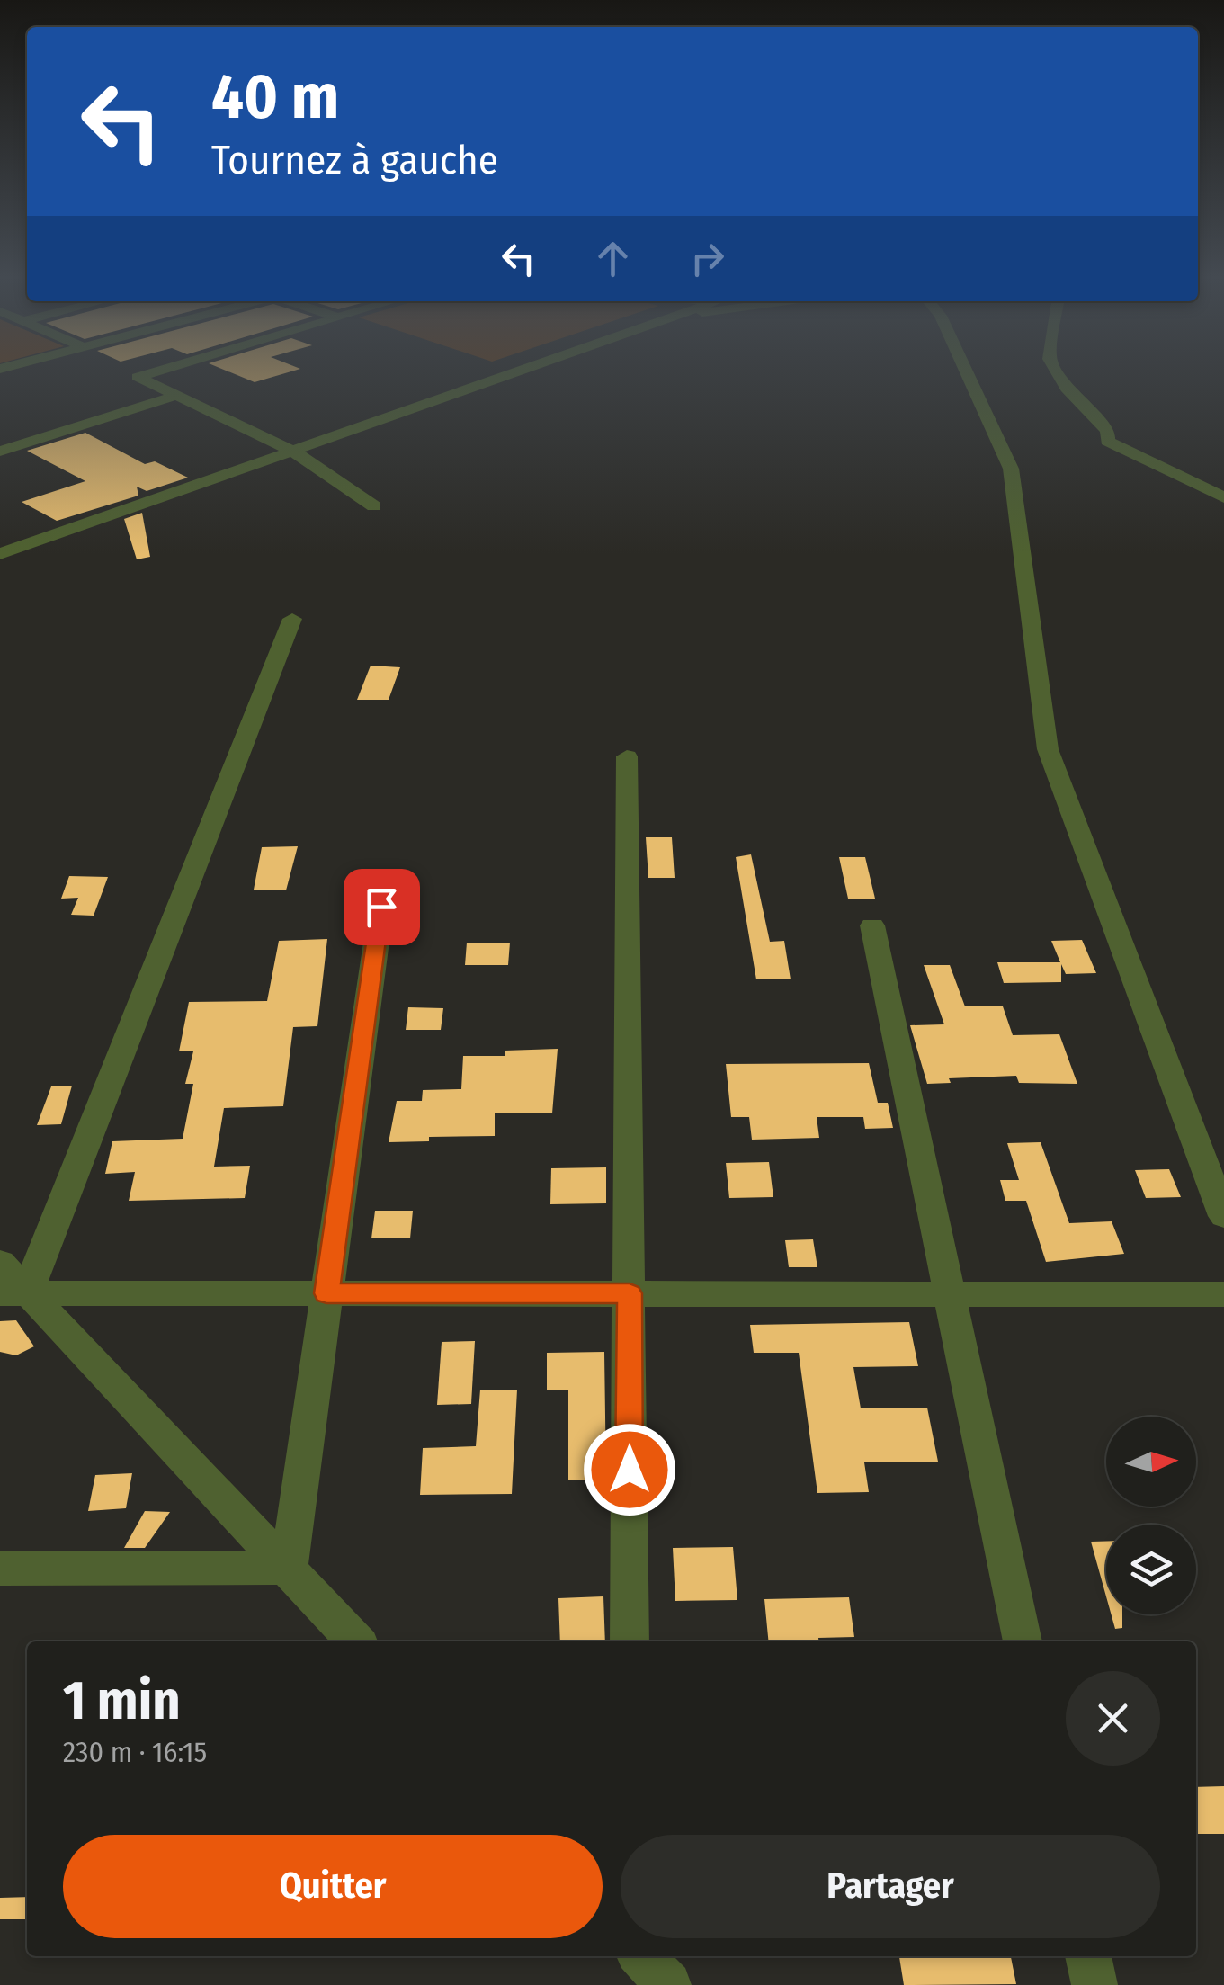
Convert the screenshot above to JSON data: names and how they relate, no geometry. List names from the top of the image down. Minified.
{"north":"right","page":{"turn":["40 m","Tournez à gauche"],"heading":["1 min","230 m · 16:15"],"buttons":["Quitter","Partager"]}}
